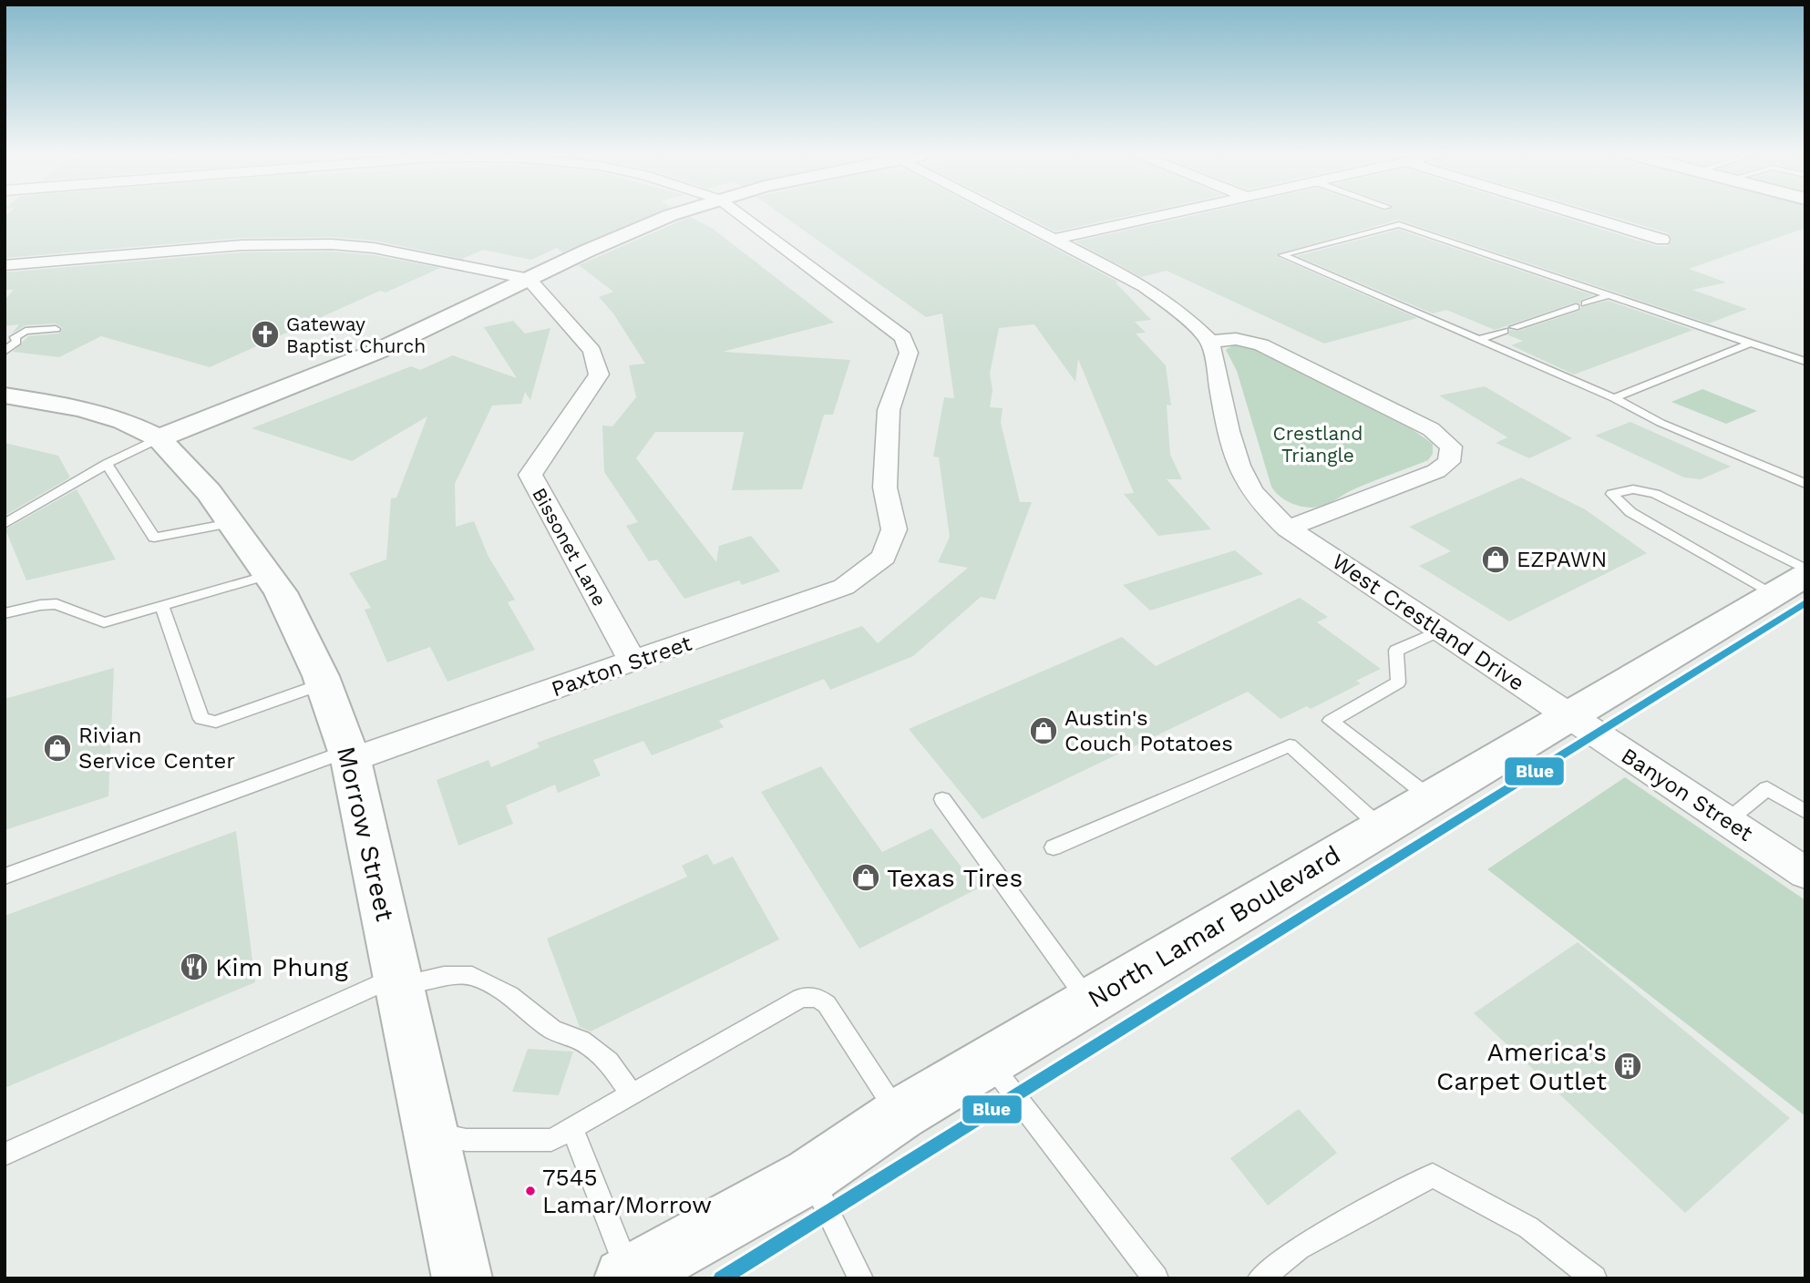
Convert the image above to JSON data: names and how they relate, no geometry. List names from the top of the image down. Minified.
{"streets":{"street":["Bissonet Lane","West Crestland Drive","Paxton Street","Banyon Street","Morrow Street","North Lamar Boulevard"]},"crossings":[["Bissonet Lane","Paxton Street"],["West Crestland Drive","Banyon Street"],["West Crestland Drive","North Lamar Boulevard"],["Paxton Street","Morrow Street"],["Banyon Street","North Lamar Boulevard"]],"parks":["Crestland Triangle"],"places":{"church":["Gateway Baptist Church"],"shop":["EZPAWN","Austin's Couch Potatoes","Rivian Service Center","Texas Tires"],"restaurant":["Kim Phung"],"building":["America's Carpet Outlet"],"other":["7545 Lamar/Morrow"]},"lines":["transit line Blue"]}
